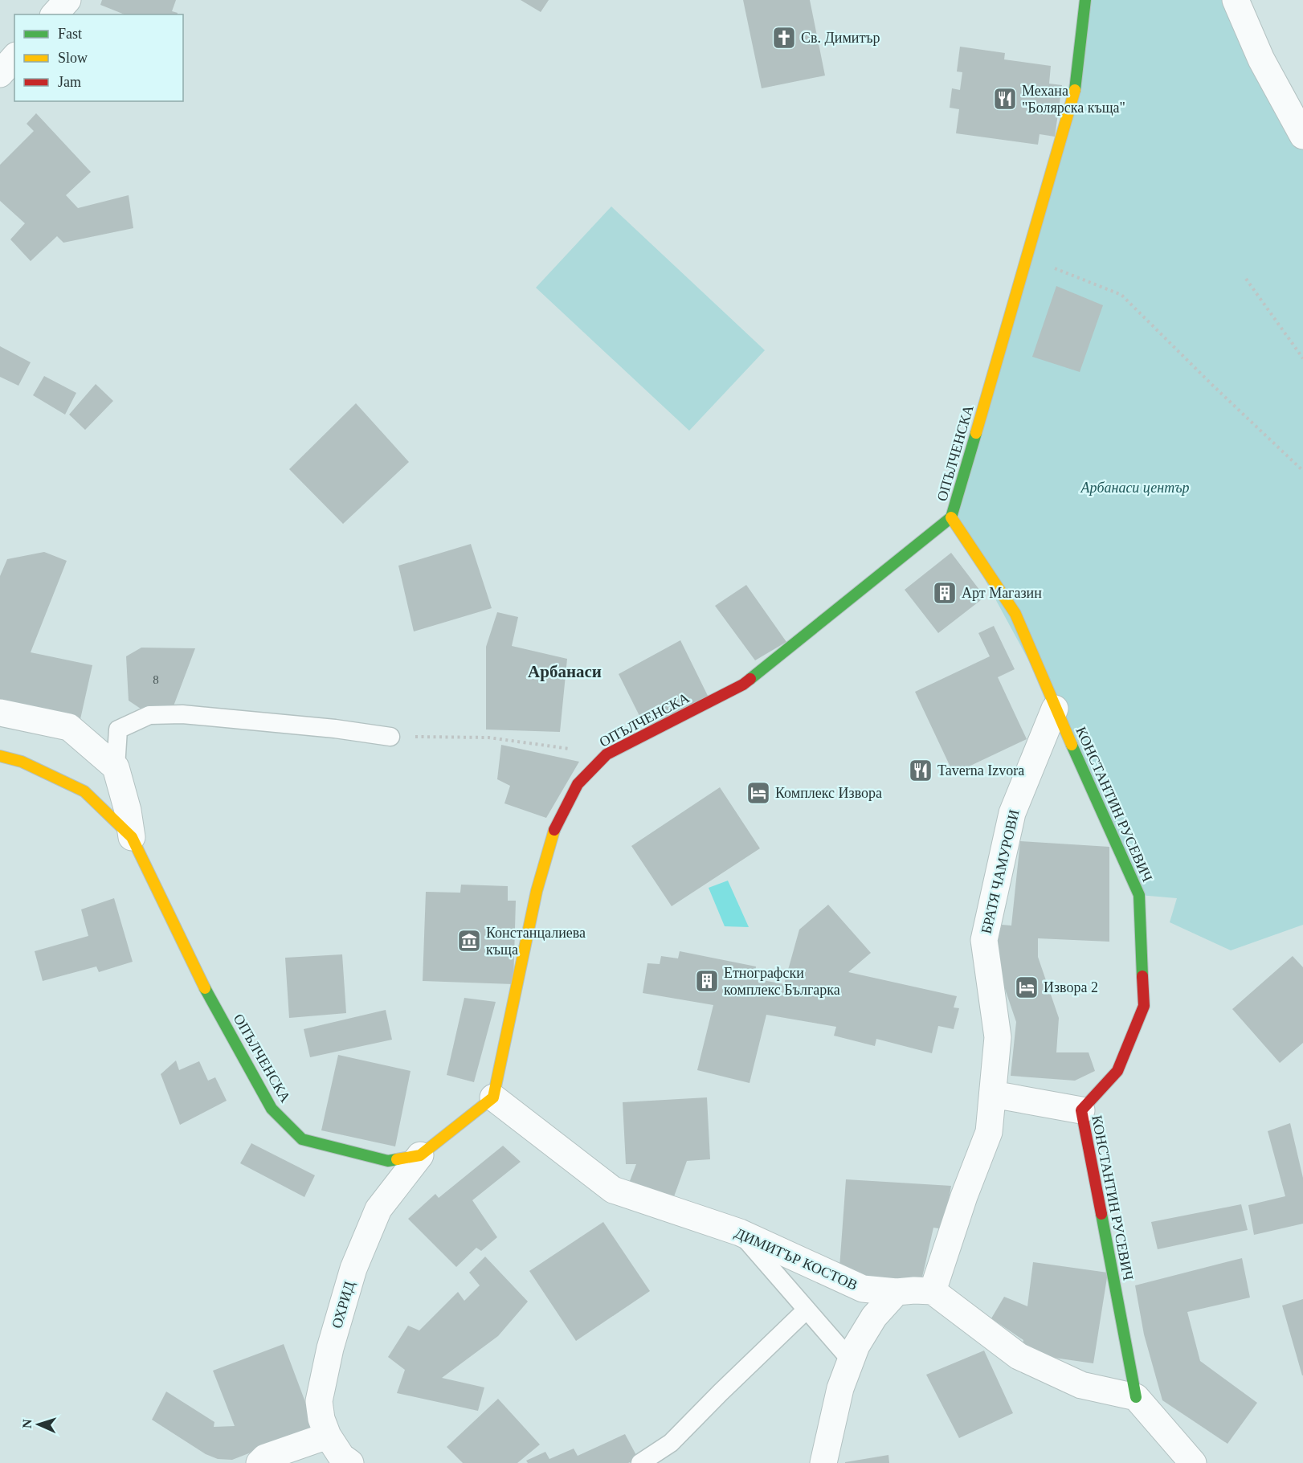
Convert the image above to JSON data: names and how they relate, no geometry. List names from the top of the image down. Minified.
{"streets":{"street":["ОПЪЛЧЕНСКА","КОНСТАНТИН РУСЕВИЧ","БРАТЯ ЧАМУРОВИ","ДИМИТЪР КОСТОВ","ОХРИД"]},"crossings":[["ОПЪЛЧЕНСКА","КОНСТАНТИН РУСЕВИЧ"],["ОПЪЛЧЕНСКА","ДИМИТЪР КОСТОВ"],["ОПЪЛЧЕНСКА","ОХРИД"],["КОНСТАНТИН РУСЕВИЧ","БРАТЯ ЧАМУРОВИ"],["БРАТЯ ЧАМУРОВИ","ДИМИТЪР КОСТОВ"]],"districts":["Арбанаси"],"parks":["Арбанаси център"],"places":{"church":["Св. Димитър"],"restaurant":["Механа \"Болярска къща\"","Taverna Izvora"],"building":["Арт Магазин","Етнографски комплекс Българка"],"hotel":["Комплекс Извора","Извора 2"],"museum":["Констанцалиева къща"]},"house_numbers":["8"],"legend":["Fast","Slow","Jam"],"north":"left"}
